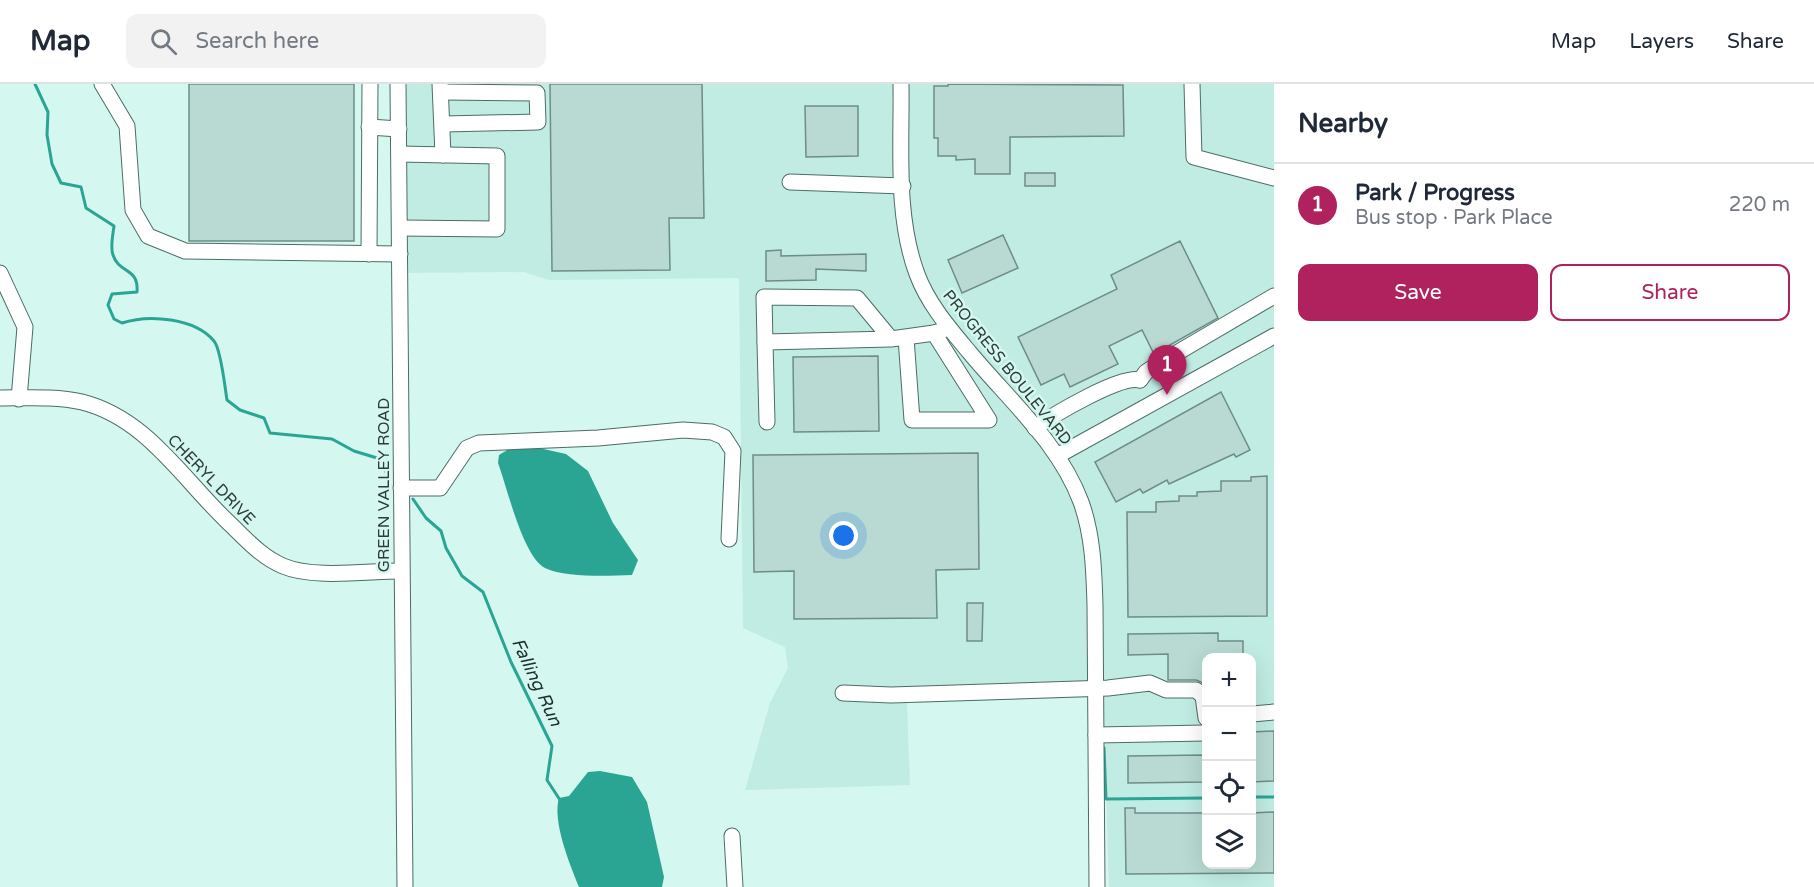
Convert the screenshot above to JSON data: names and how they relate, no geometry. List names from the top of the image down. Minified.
{"streets":{"street":["PROGRESS BOULEVARD","CHERYL DRIVE","GREEN VALLEY ROAD"]},"crossings":[["CHERYL DRIVE","GREEN VALLEY ROAD"]],"water":["Falling Run"],"page":{"header":"Map","search":"Search here","nav":["Map","Layers","Share"],"heading":"Nearby","list":[{"mark":"1","name":"Park / Progress","note":"Bus stop · Park Place","value":"220 m"}],"buttons":["Save","Share"],"pins":"1","map_buttons":["+","−"]}}
